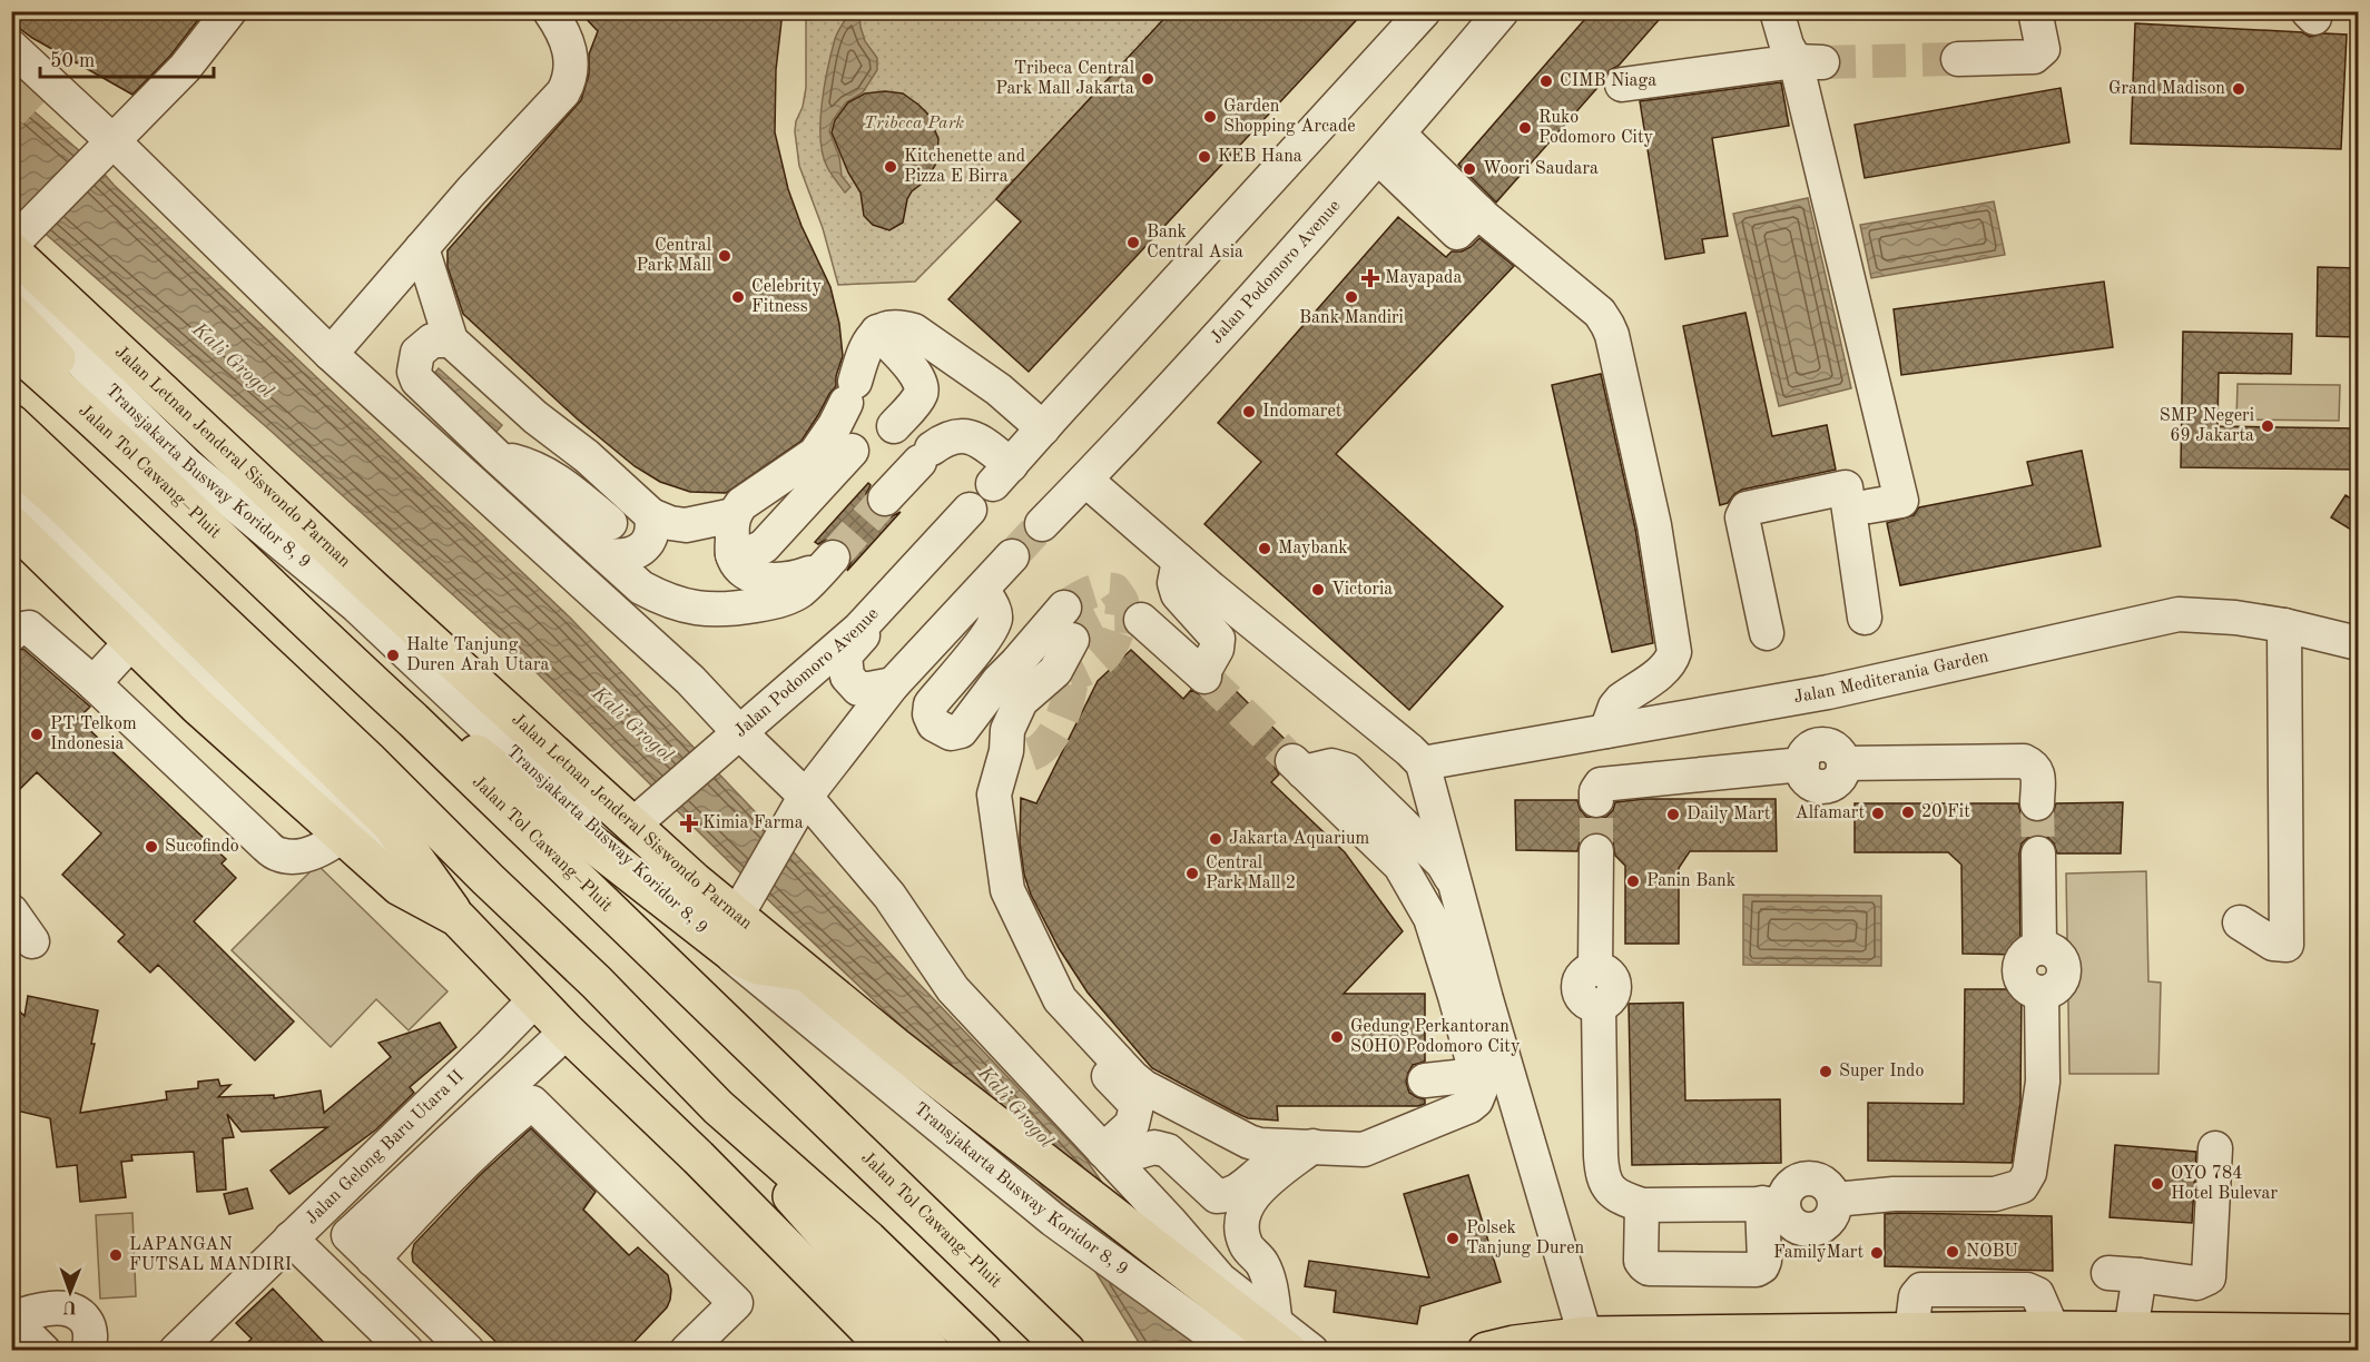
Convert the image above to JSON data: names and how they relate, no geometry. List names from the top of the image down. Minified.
{"streets":{"main road":["Jalan Letnan Jenderal Siswondo Parman","Jalan Tol Cawang–Pluit"],"street":["Jalan Podomoro Avenue","Transjakarta Busway Koridor 8, 9","Jalan Mediterania Garden","Jalan Gelong Baru Utara II"]},"crossings":[["Jalan Podomoro Avenue","Jalan Letnan Jenderal Siswondo Parman"],["Jalan Letnan Jenderal Siswondo Parman","Transjakarta Busway Koridor 8, 9"]],"water":["Kali Grogol"],"parks":["Tribeca Park"],"places":{"other":["Tribeca Central Park Mall Jakarta","CIMB Niaga","Grand Madison","Garden Shopping Arcade","Ruko Podomoro City","KEB Hana","Kitchenette and Pizza E Birra","Woori Saudara","Bank Central Asia","Central Park Mall","Celebrity Fitness","Bank Mandiri","Indomaret","SMP Negeri 69 Jakarta","Maybank","Victoria","Halte Tanjung Duren Arah Utara","PT Telkom Indonesia","20 Fit","Alfamart","Daily Mart","Jakarta Aquarium","Sucofindo","Central Park Mall 2","Panin Bank","Gedung Perkantoran SOHO Podomoro City","Super Indo","OYO 784 Hotel Bulevar","Polsek Tanjung Duren","NOBU","FamilyMart","LAPANGAN FUTSAL MANDIRI"],"health":["Mayapada","Kimia Farma"]},"scale_bar":"50 m","north":"bottom"}
